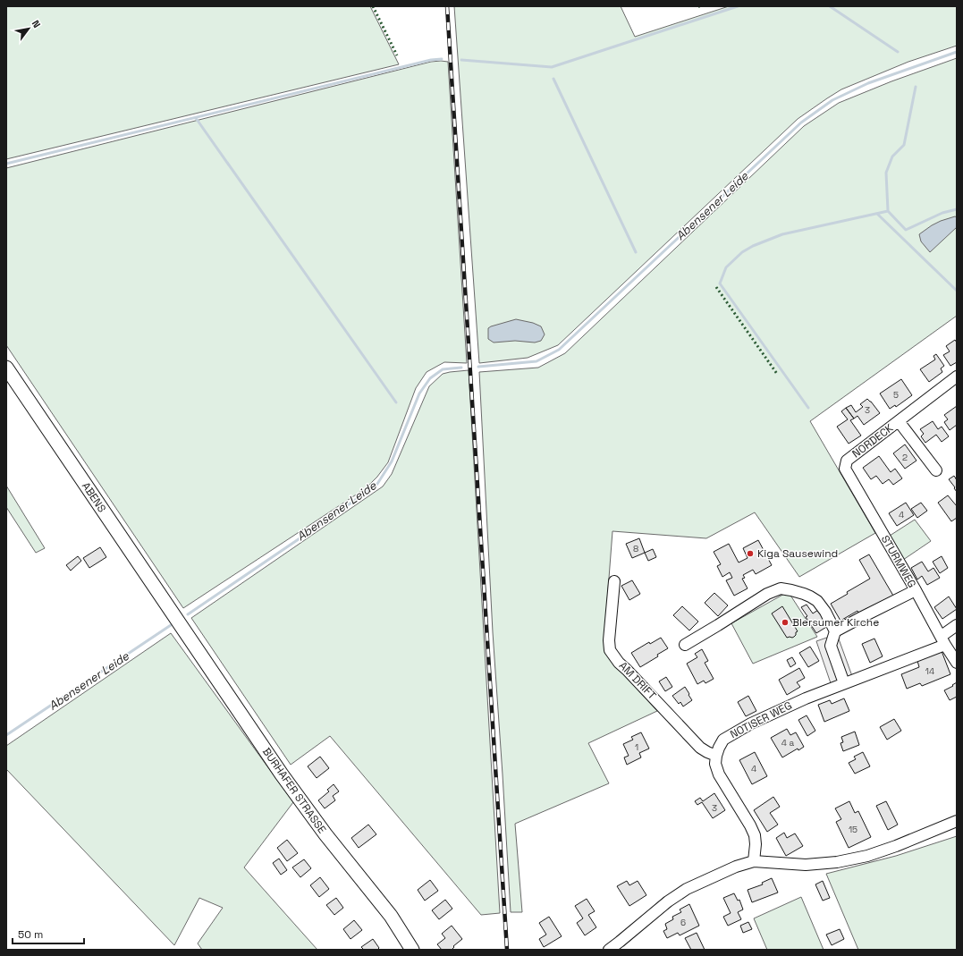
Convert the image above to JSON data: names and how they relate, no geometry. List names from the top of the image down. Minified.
{"streets":{"main road":["ABENS","BURHAFER STRASSE"],"street":["NORDECK","STURMWEG","AM DRIFT","NOTISER WEG"]},"crossings":[["NORDECK","STURMWEG"],["ABENS","BURHAFER STRASSE"],["STURMWEG","NOTISER WEG"],["AM DRIFT","NOTISER WEG"]],"water":["Abensener Leide"],"places":["Kiga Sausewind","Blersumer Kirche"],"house_numbers":["5","3","2","4","8","14","4 a","1","4","3","15","6"],"scale_bar":"50 m","north":"top right"}
